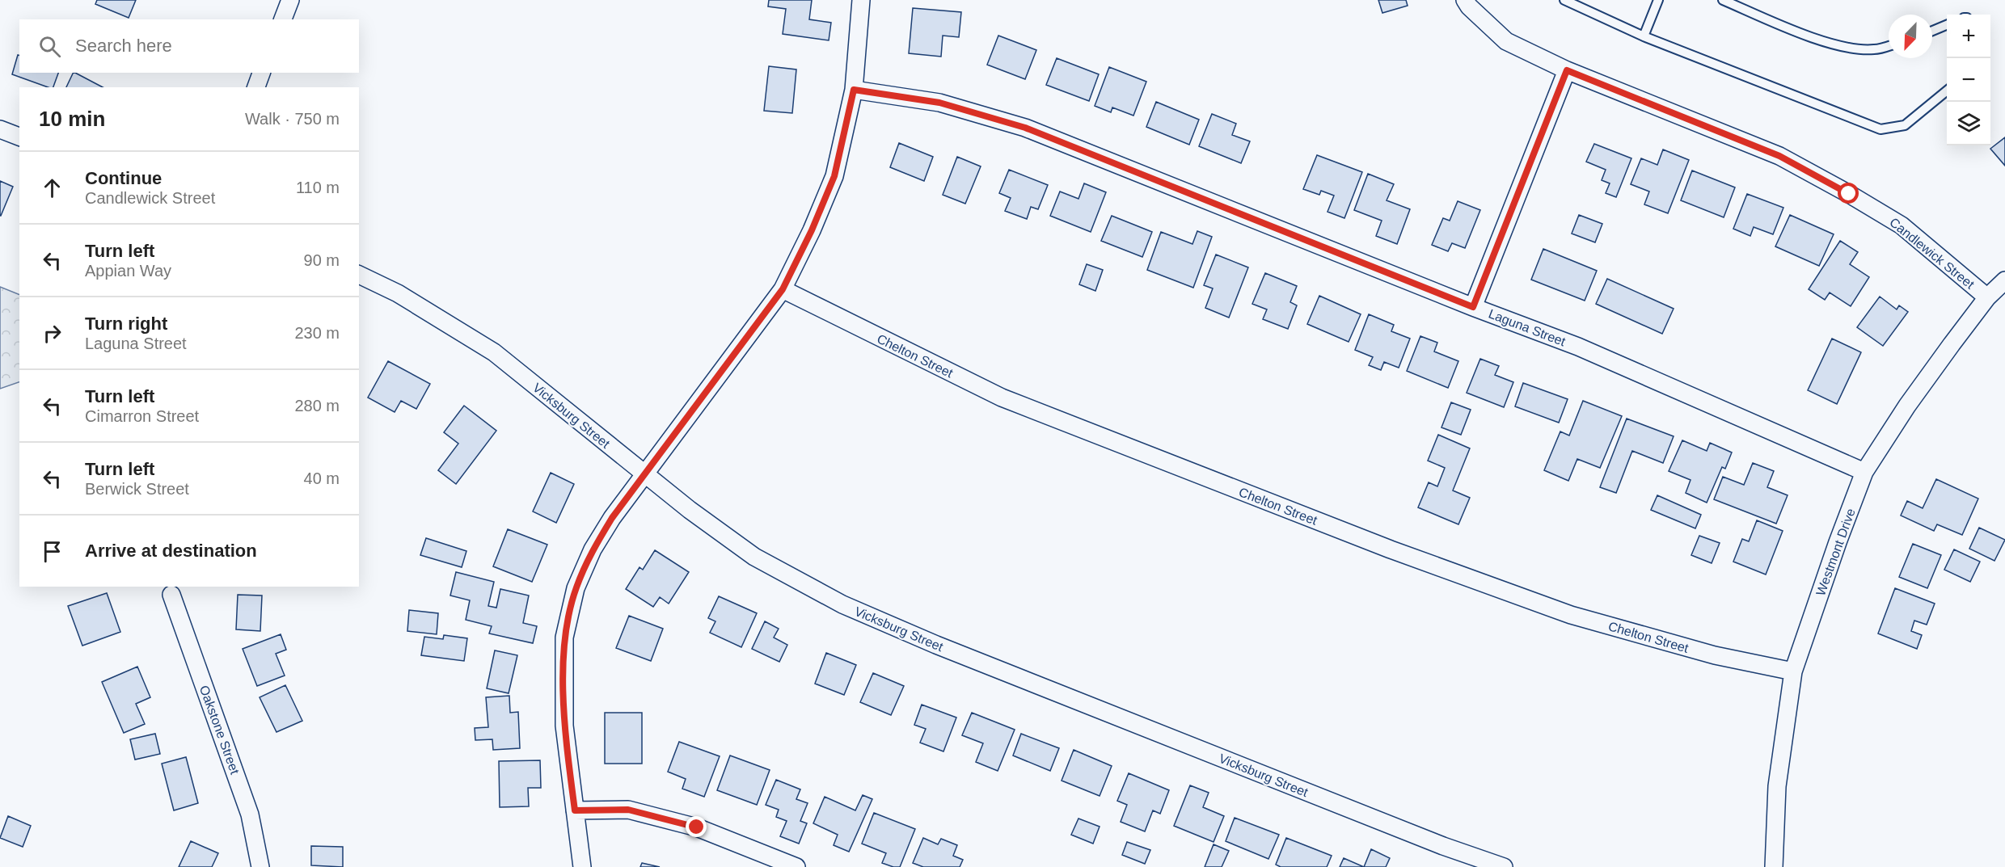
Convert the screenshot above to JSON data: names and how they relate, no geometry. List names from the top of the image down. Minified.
{"streets":{"street":["Candlewick Street","Laguna Street","Chelton Street","Vicksburg Street","Westmont Drive","Oakstone Street"]},"crossings":[["Candlewick Street","Westmont Drive"],["Laguna Street","Westmont Drive"],["Chelton Street","Westmont Drive"]],"north":"bottom left","page":{"map_buttons":["+","−"],"search":"Search here","heading":["10 min","Walk · 750 m"],"list":[["Continue","Candlewick Street","110 m"],["Turn left","Appian Way","90 m"],["Turn right","Laguna Street","230 m"],["Turn left","Cimarron Street","280 m"],["Turn left","Berwick Street","40 m"],"Arrive at destination"]}}
